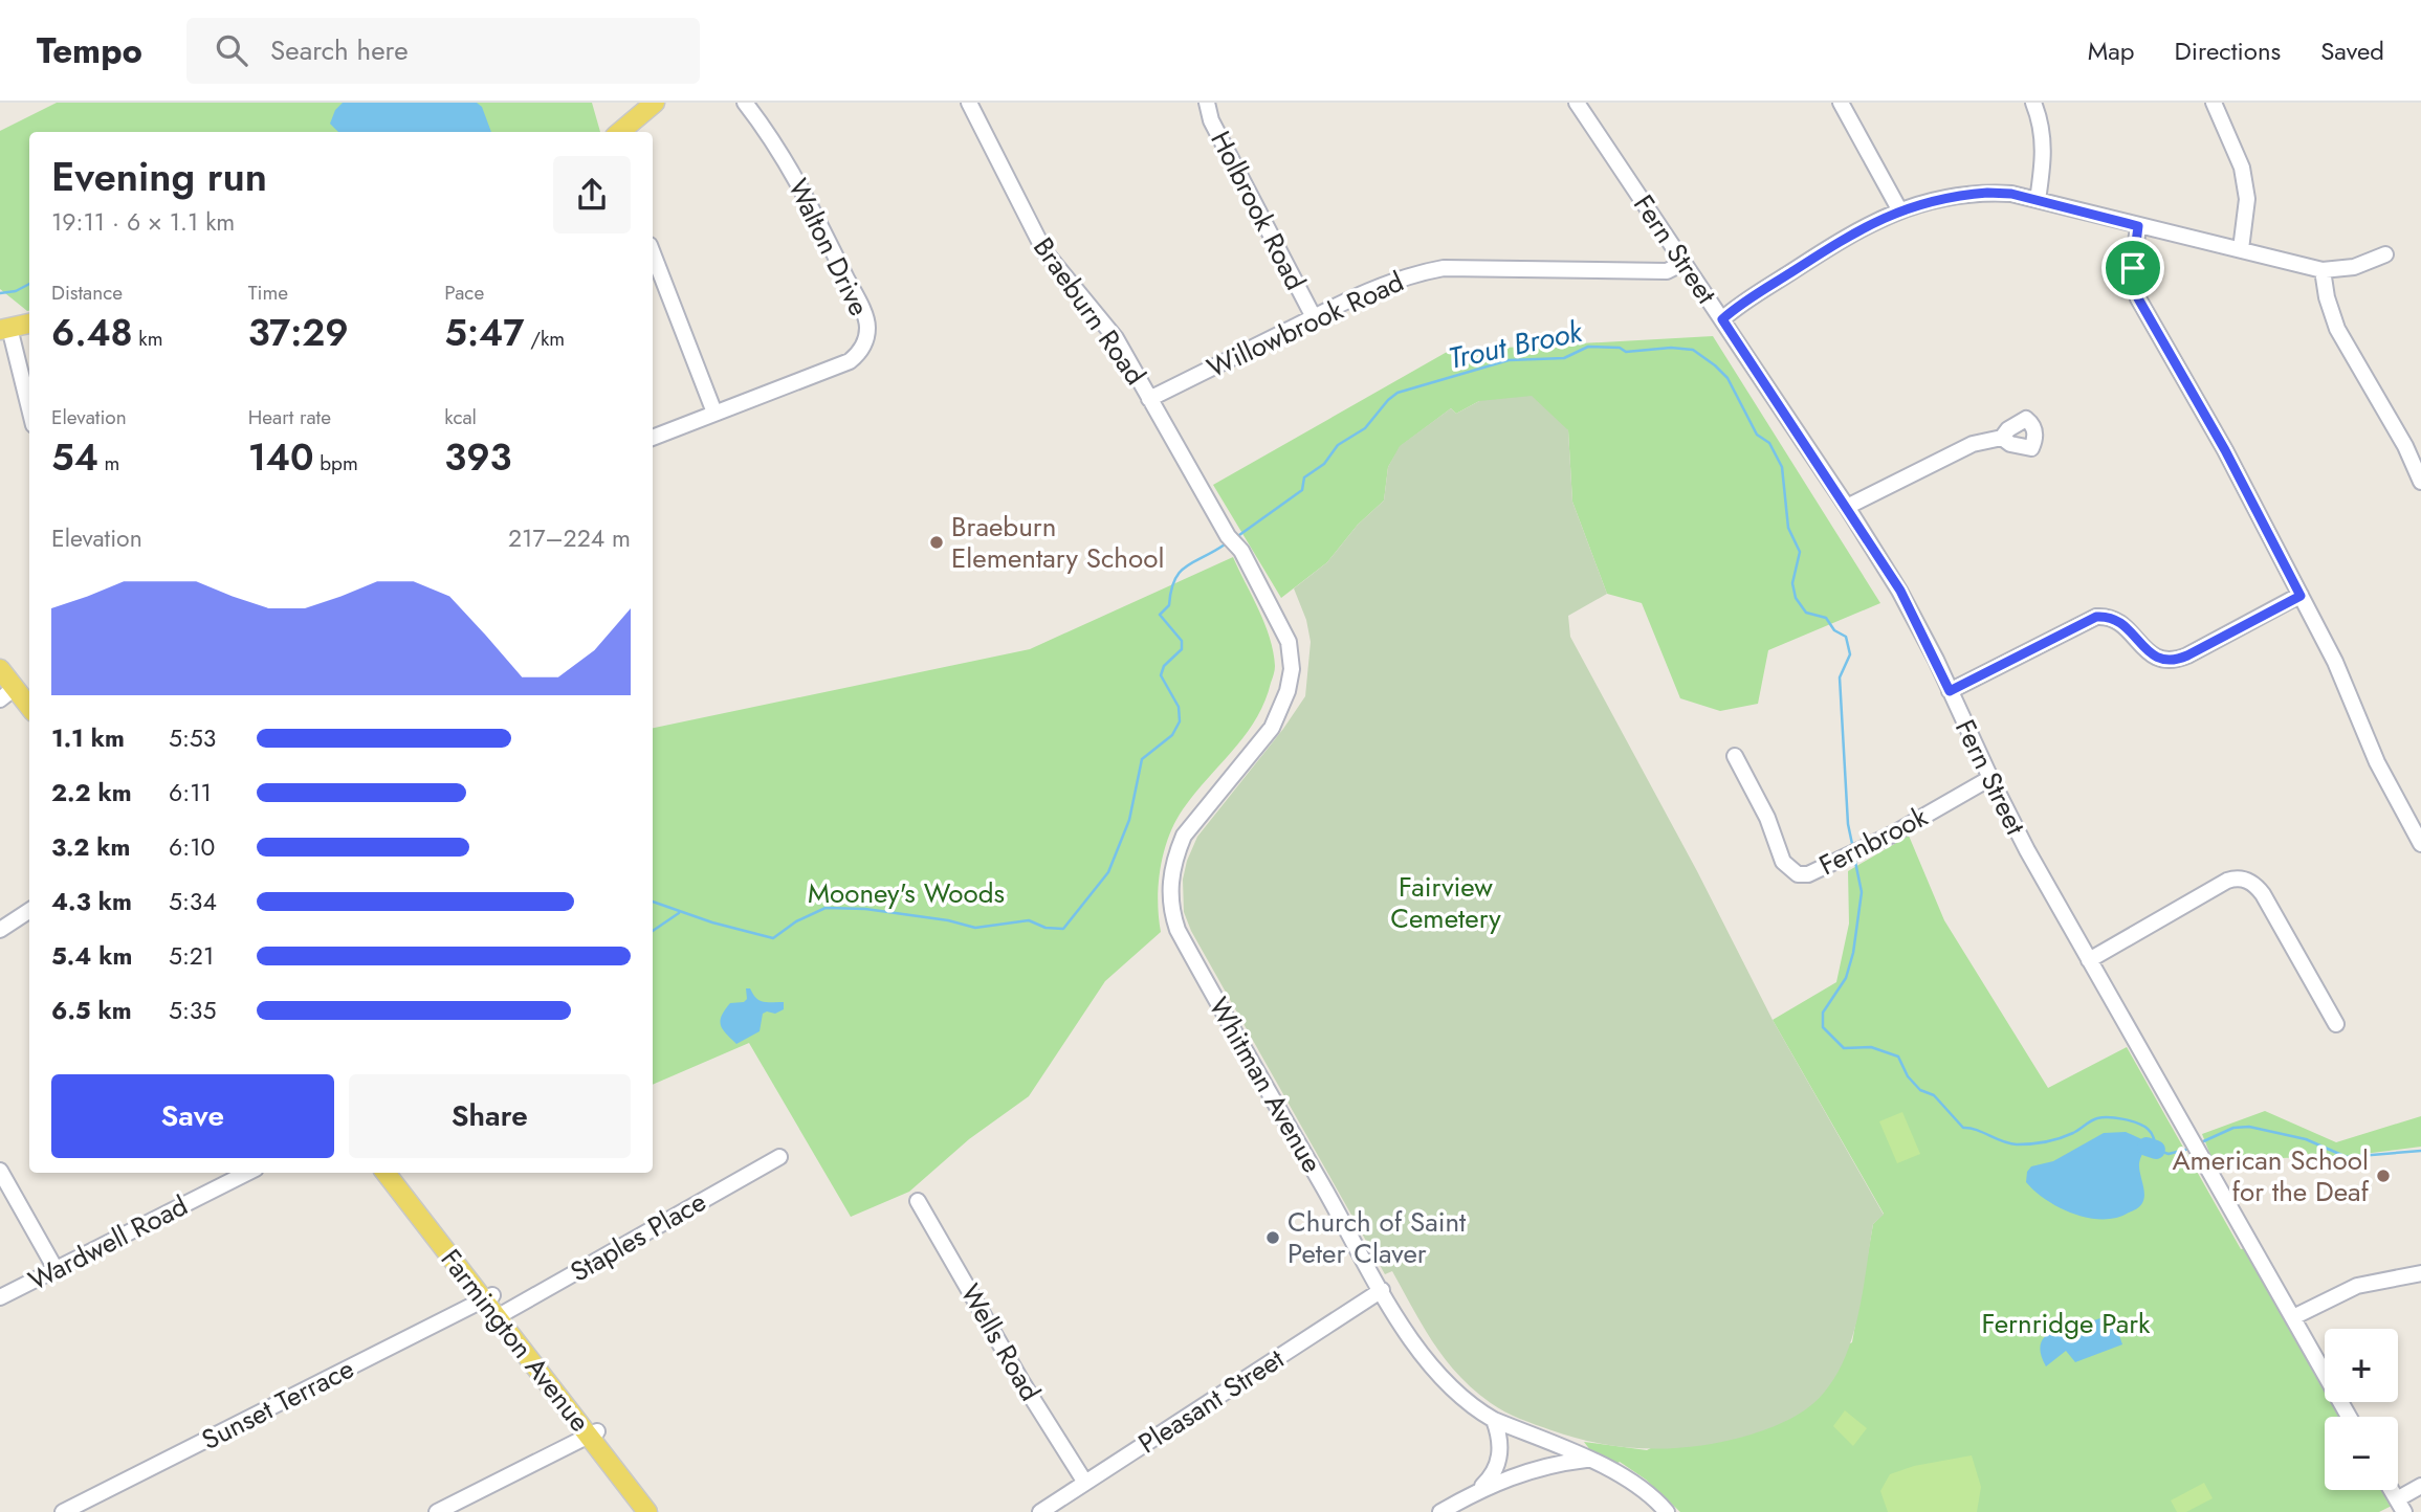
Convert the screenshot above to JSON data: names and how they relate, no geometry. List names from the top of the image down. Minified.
{"streets":{"main road":["Farmington Avenue"],"street":["Holbrook Road","Walton Drive","Fern Street","Braeburn Road","Willowbrook Road","Fernbrook","Whitman Avenue","Staples Place","Wardwell Road","Wells Road","Pleasant Street","Sunset Terrace"]},"crossings":[["Holbrook Road","Willowbrook Road"],["Fern Street","Willowbrook Road"],["Fern Street","Fernbrook"],["Braeburn Road","Willowbrook Road"],["Braeburn Road","Whitman Avenue"],["Whitman Avenue","Pleasant Street"],["Staples Place","Farmington Avenue"],["Farmington Avenue","Sunset Terrace"],["Wells Road","Pleasant Street"]],"water":["Trout Brook"],"parks":["Fairview Cemetery","Mooney's Woods","Fernridge Park"],"places":["Braeburn Elementary School","American School for the Deaf","Church of Saint Peter Claver"],"page":{"header":"Tempo","search":"Search here","nav":["Map","Directions","Saved"],"heading":["Evening run","19:11 · 6 × 1.1 km"],"stats":[["Distance","6.48 km"],["Time","37:29"],["Pace","5:47 /km"],["Elevation","54 m"],["Heart rate","140 bpm"],["kcal","393"]],"chart":["Elevation","217–224 m"],"list":[{"name":"1.1 km","note":"5:53"},{"name":"2.2 km","note":"6:11"},{"name":"3.2 km","note":"6:10"},{"name":"4.3 km","note":"5:34"},{"name":"5.4 km","note":"5:21"},{"name":"6.5 km","note":"5:35"}],"buttons":["Save","Share"],"map_buttons":["+","−"]}}
